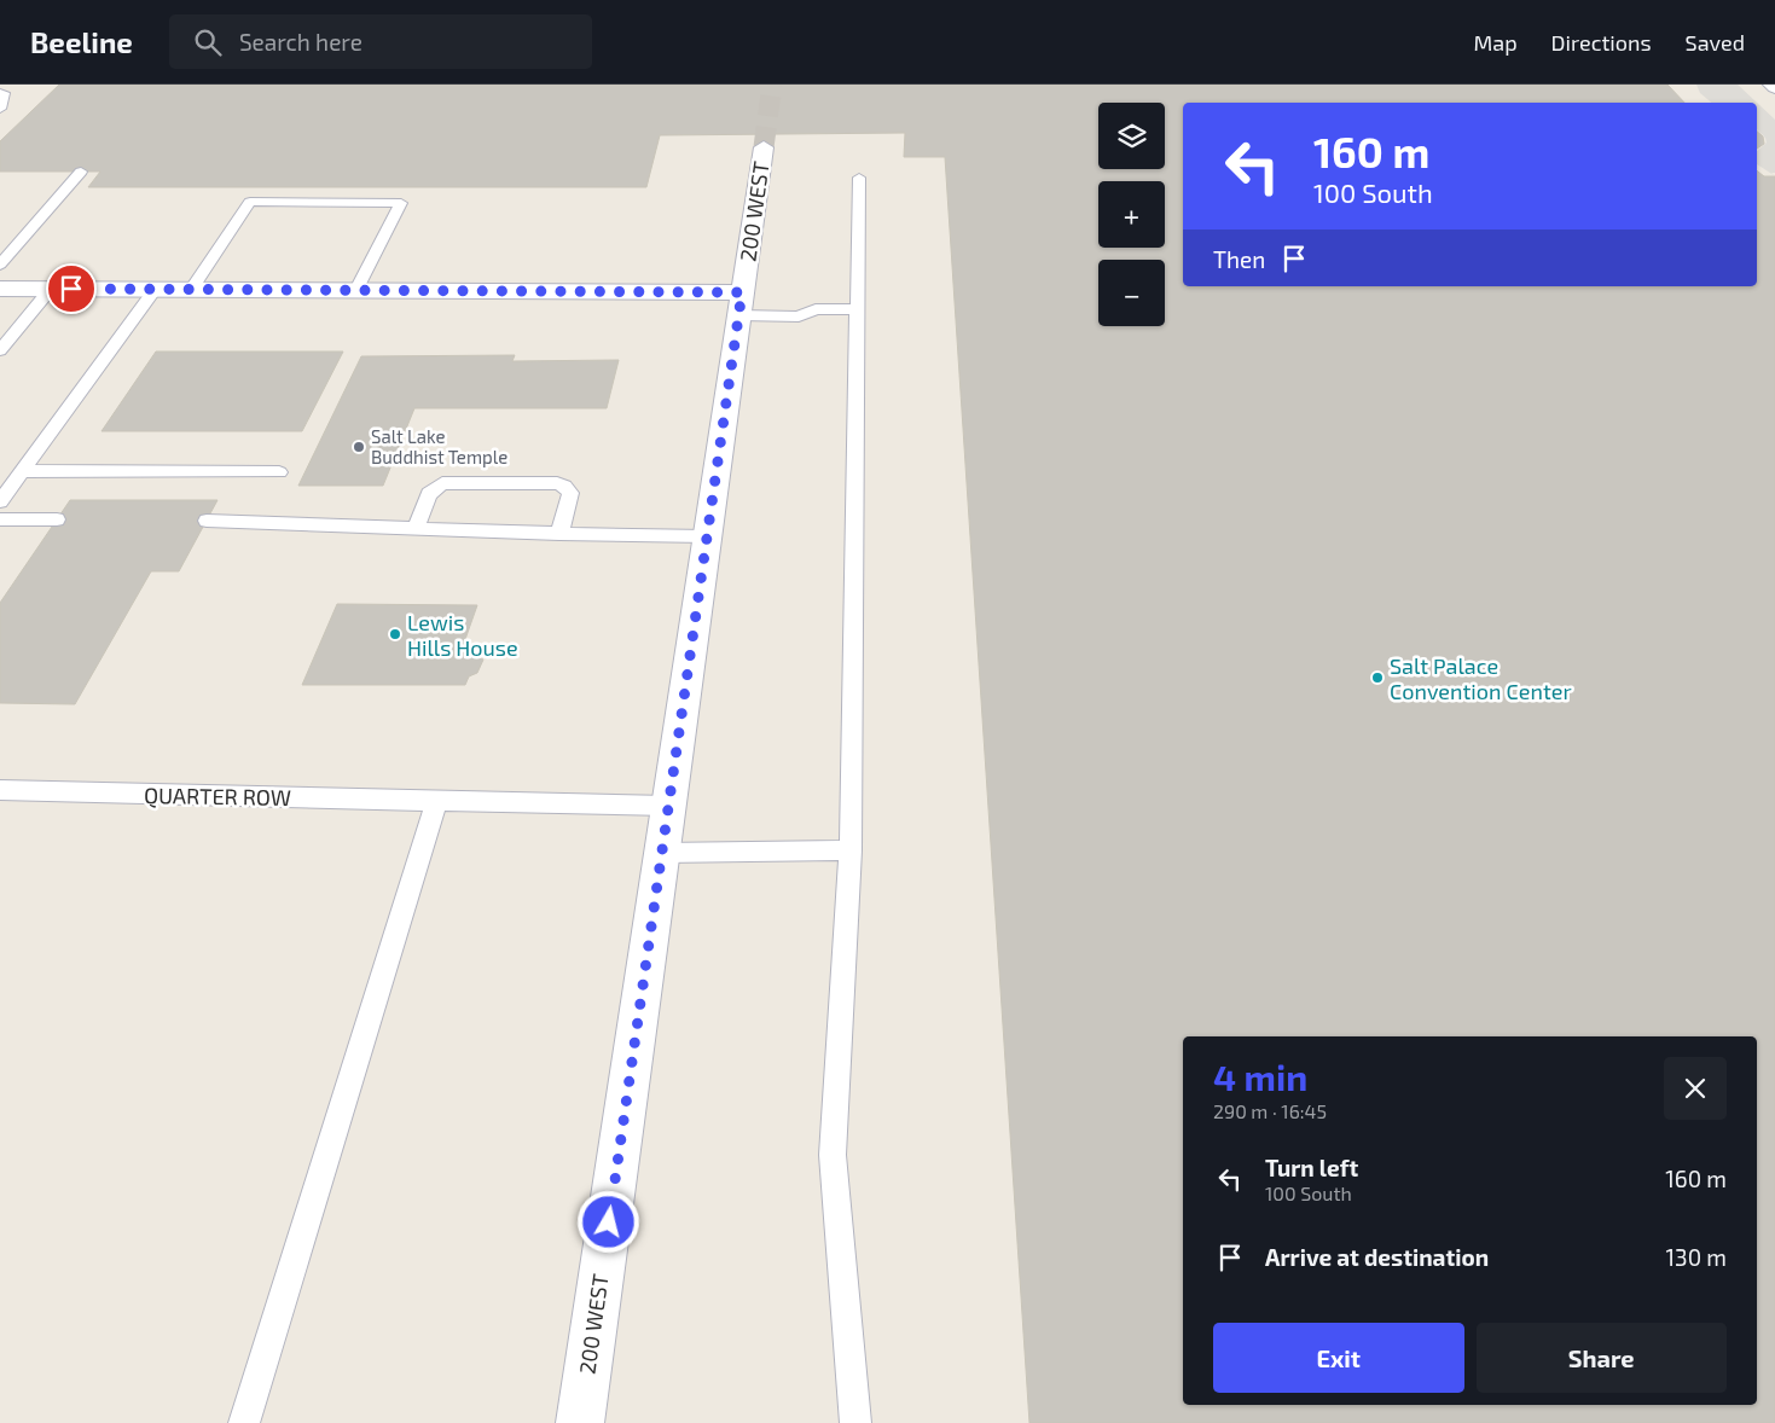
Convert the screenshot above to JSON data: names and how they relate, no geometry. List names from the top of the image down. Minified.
{"streets":{"street":["200 WEST"],"lane":["QUARTER ROW"]},"crossings":[["200 WEST","QUARTER ROW"]],"places":["Salt Lake Buddhist Temple","Lewis Hills House","Salt Palace Convention Center"],"page":{"header":"Beeline","search":"Search here","nav":["Map","Directions","Saved"],"map_buttons":["+","−"],"turn":["160 m","100 South"],"then":"Then","heading":["4 min","290 m · 16:45"],"list":[{"name":"Turn left","note":"100 South","value":"160 m"},{"name":"Arrive at destination","value":"130 m"}],"buttons":["Exit","Share"]}}
